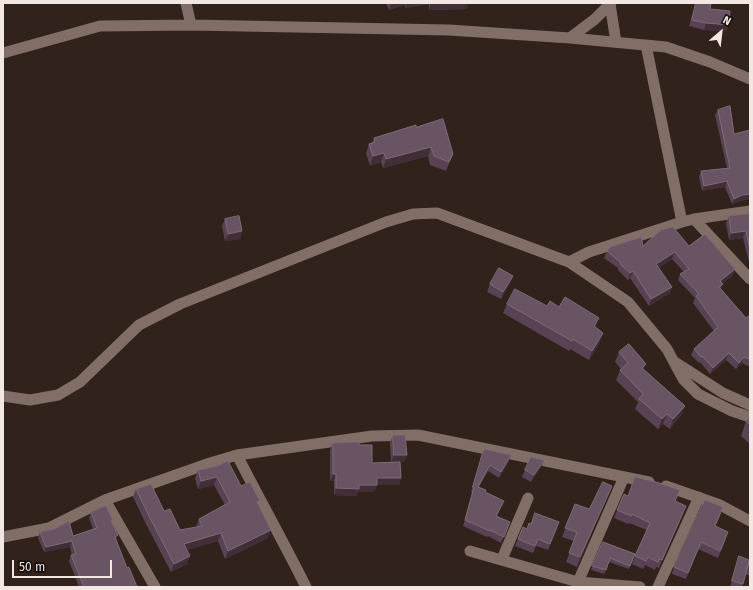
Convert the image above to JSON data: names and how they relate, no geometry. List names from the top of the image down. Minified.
{"scale_bar":"50 m","north":"top right"}
